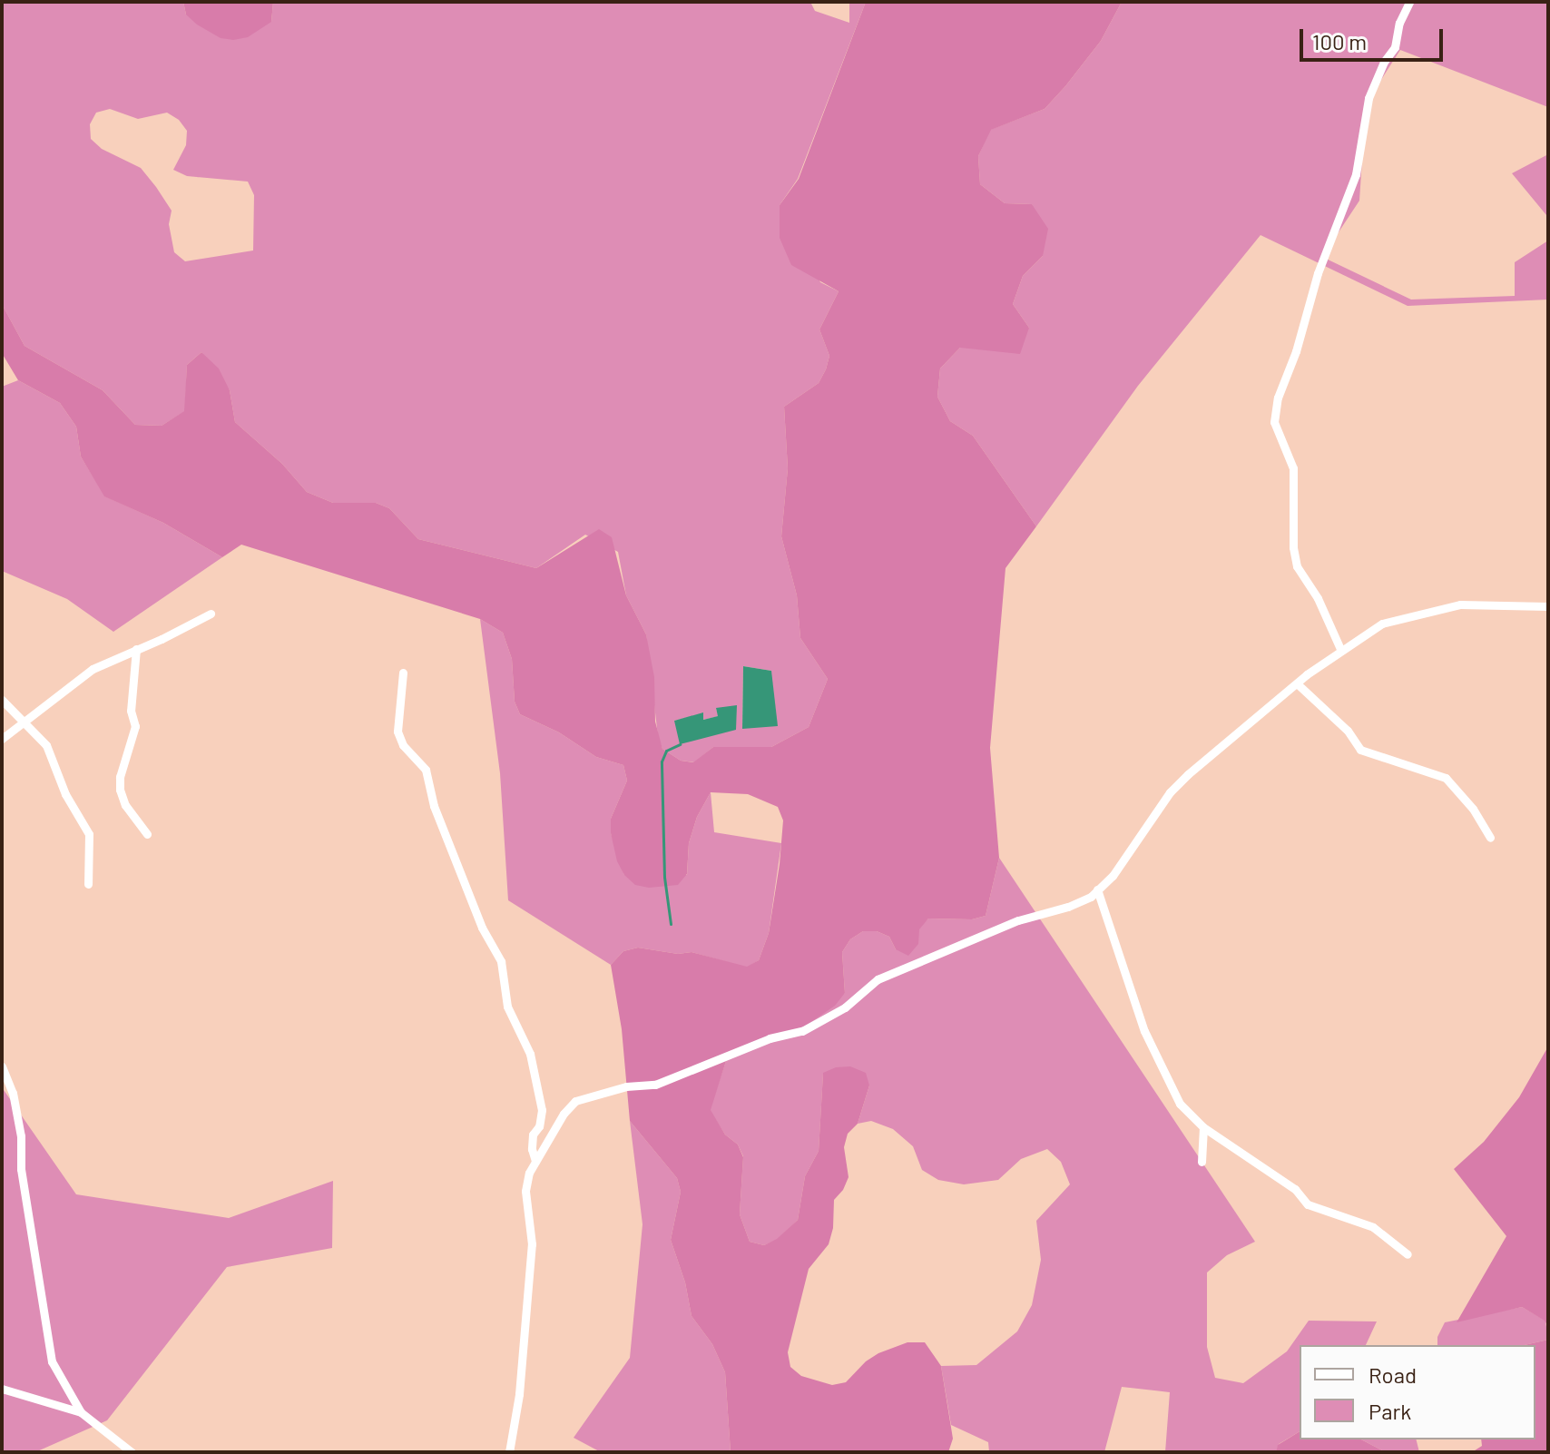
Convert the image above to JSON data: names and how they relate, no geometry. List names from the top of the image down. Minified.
{"legend":["Road","Park"],"scale_bar":"100 m"}
